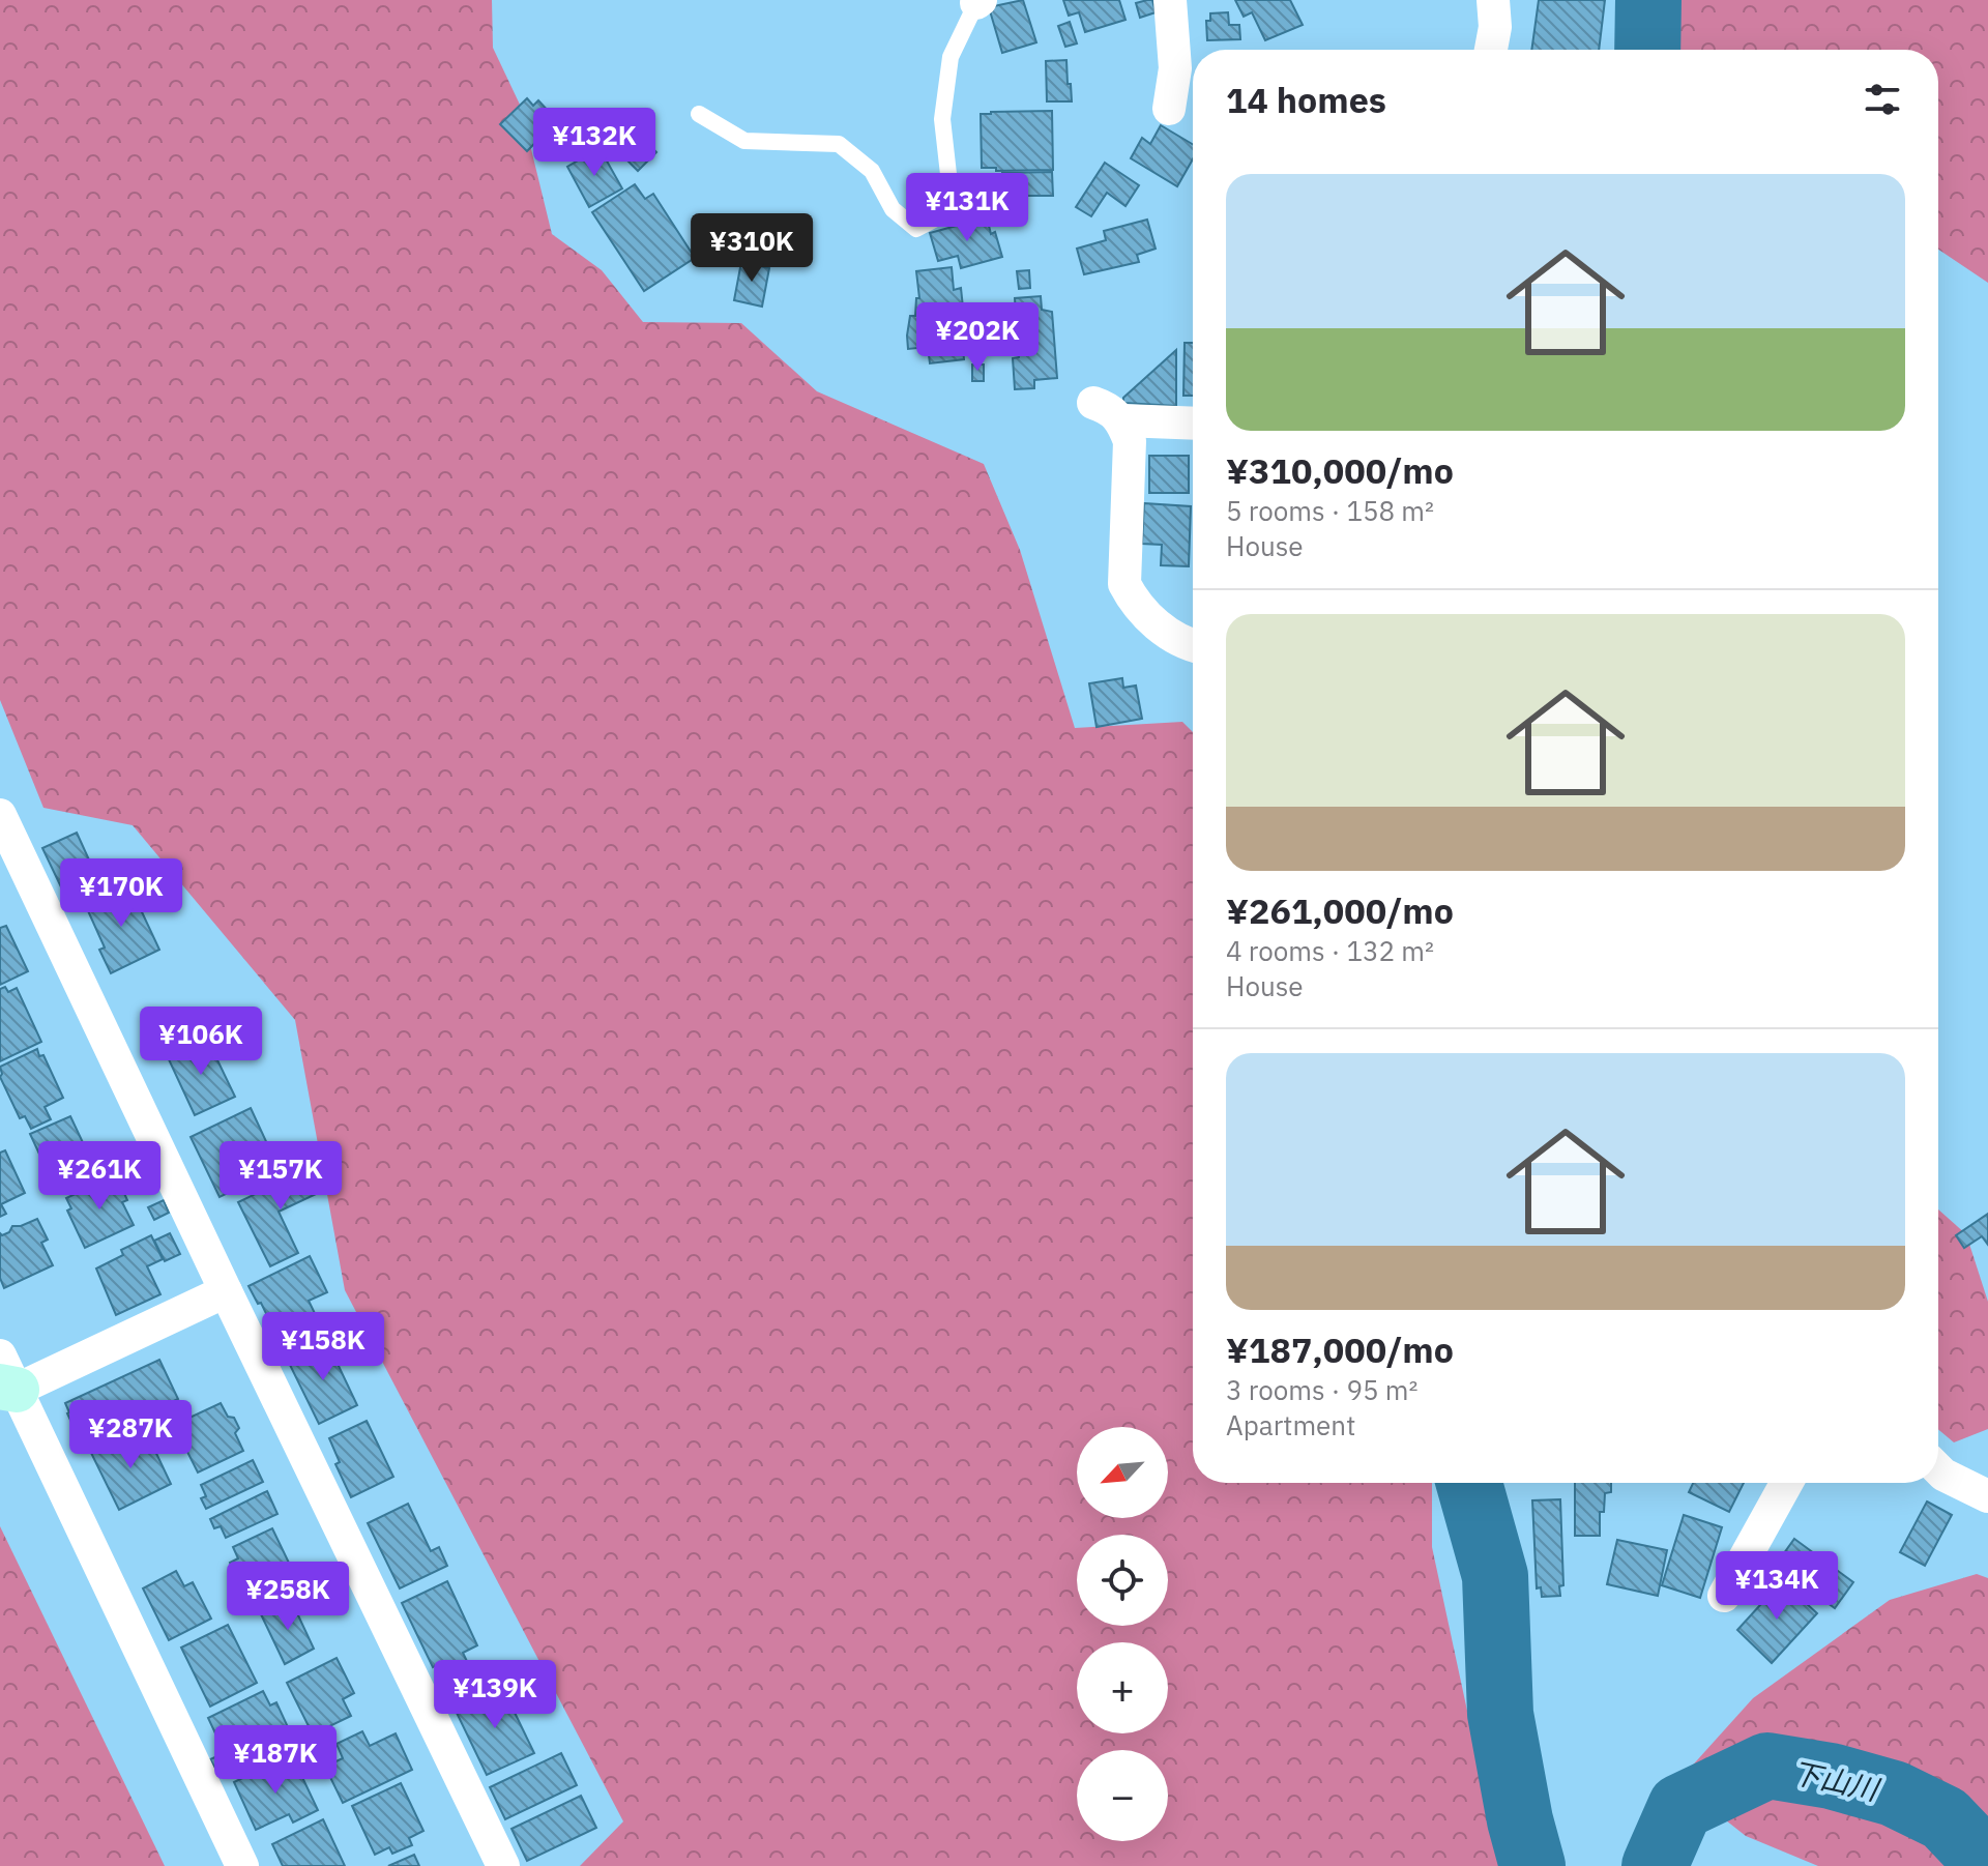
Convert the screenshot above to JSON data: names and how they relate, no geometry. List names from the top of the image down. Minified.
{"water":["下山川"],"north":"bottom left","page":{"heading":"14 homes","price":["¥132K","¥131K","¥310K","¥202K","¥170K","¥106K","¥261K","¥157K","¥158K","¥287K","¥134K","¥258K","¥139K","¥187K"],"list":[{"name":"¥310,000/mo","note":"5 rooms · 158 m² · House"},{"name":"¥261,000/mo","note":"4 rooms · 132 m² · House"},{"name":"¥187,000/mo","note":"3 rooms · 95 m² · Apartment"}],"map_buttons":["+","−"]}}
